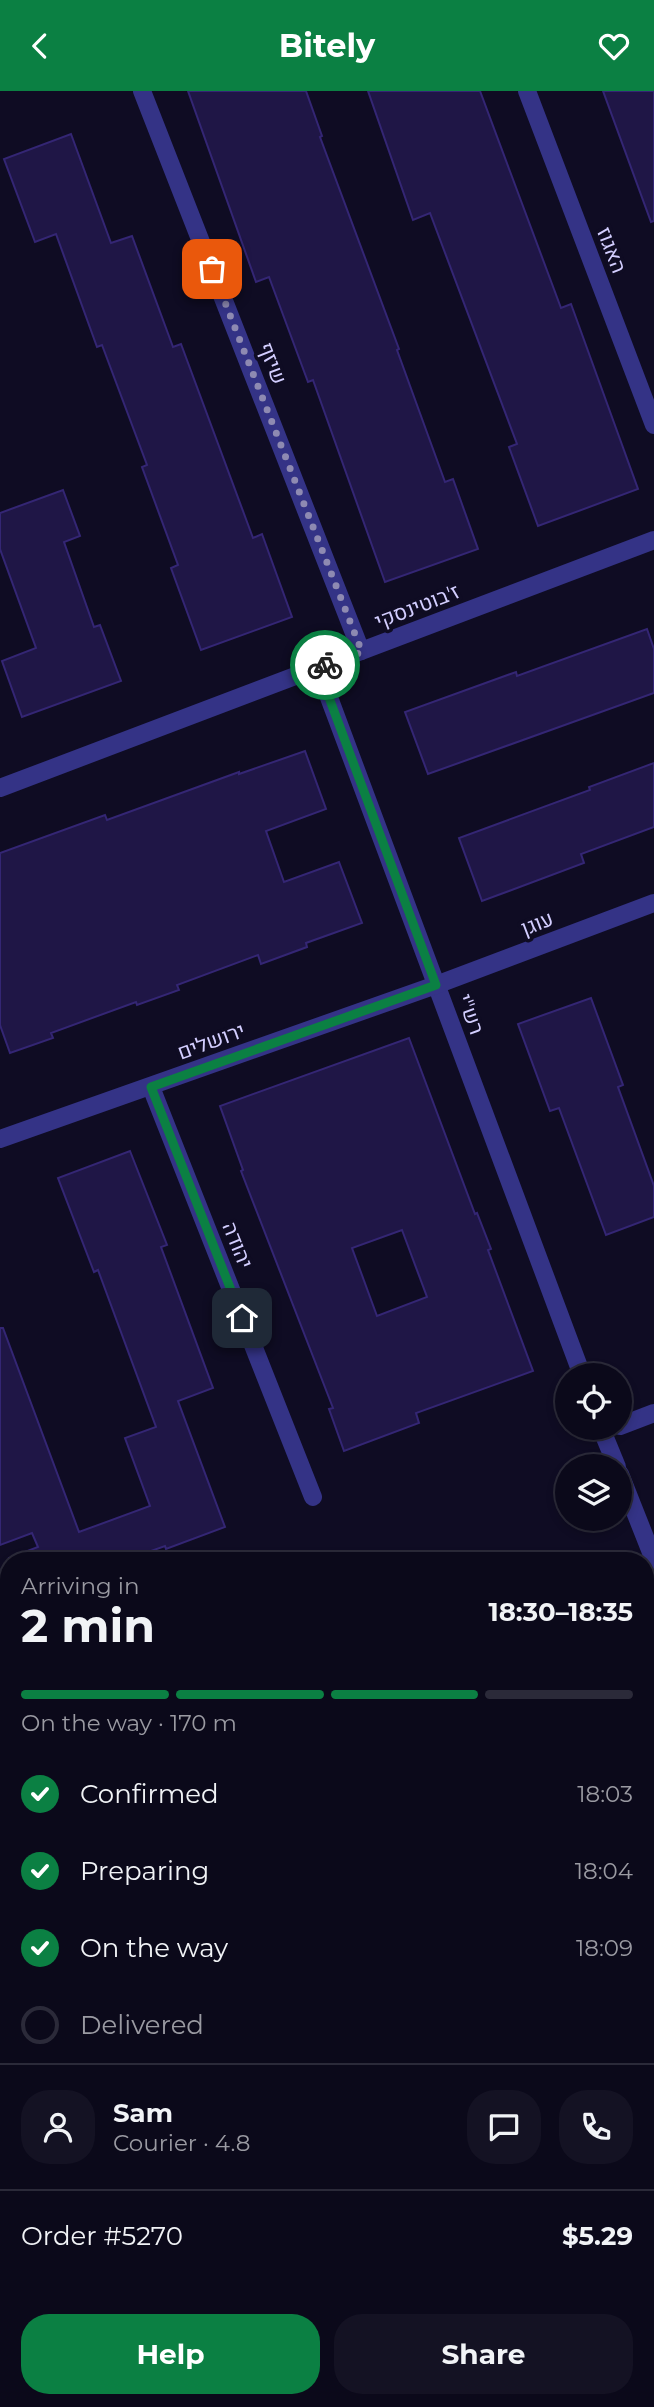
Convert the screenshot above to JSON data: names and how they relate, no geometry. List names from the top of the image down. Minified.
{"streets":{"street":["האגוז","שיזף","ז'בוטינסקי","עוגן","רש\"י","ירושלים","יהודה"]},"crossings":[["שיזף","ז'בוטינסקי"],["ז'בוטינסקי","רש\"י"],["עוגן","רש\"י"],["עוגן","ירושלים"],["רש\"י","ירושלים"],["ירושלים","יהודה"]],"page":{"header":"Bitely","heading":["2 min","Arriving in","18:30–18:35"],"panel":["Sam","Courier · 4.8","Order #5270","$5.29"],"bar":"On the way · 170 m","list":[["Confirmed","18:03"],["Preparing","18:04"],["On the way","18:09"],"Delivered"],"buttons":["Help","Share"]}}
